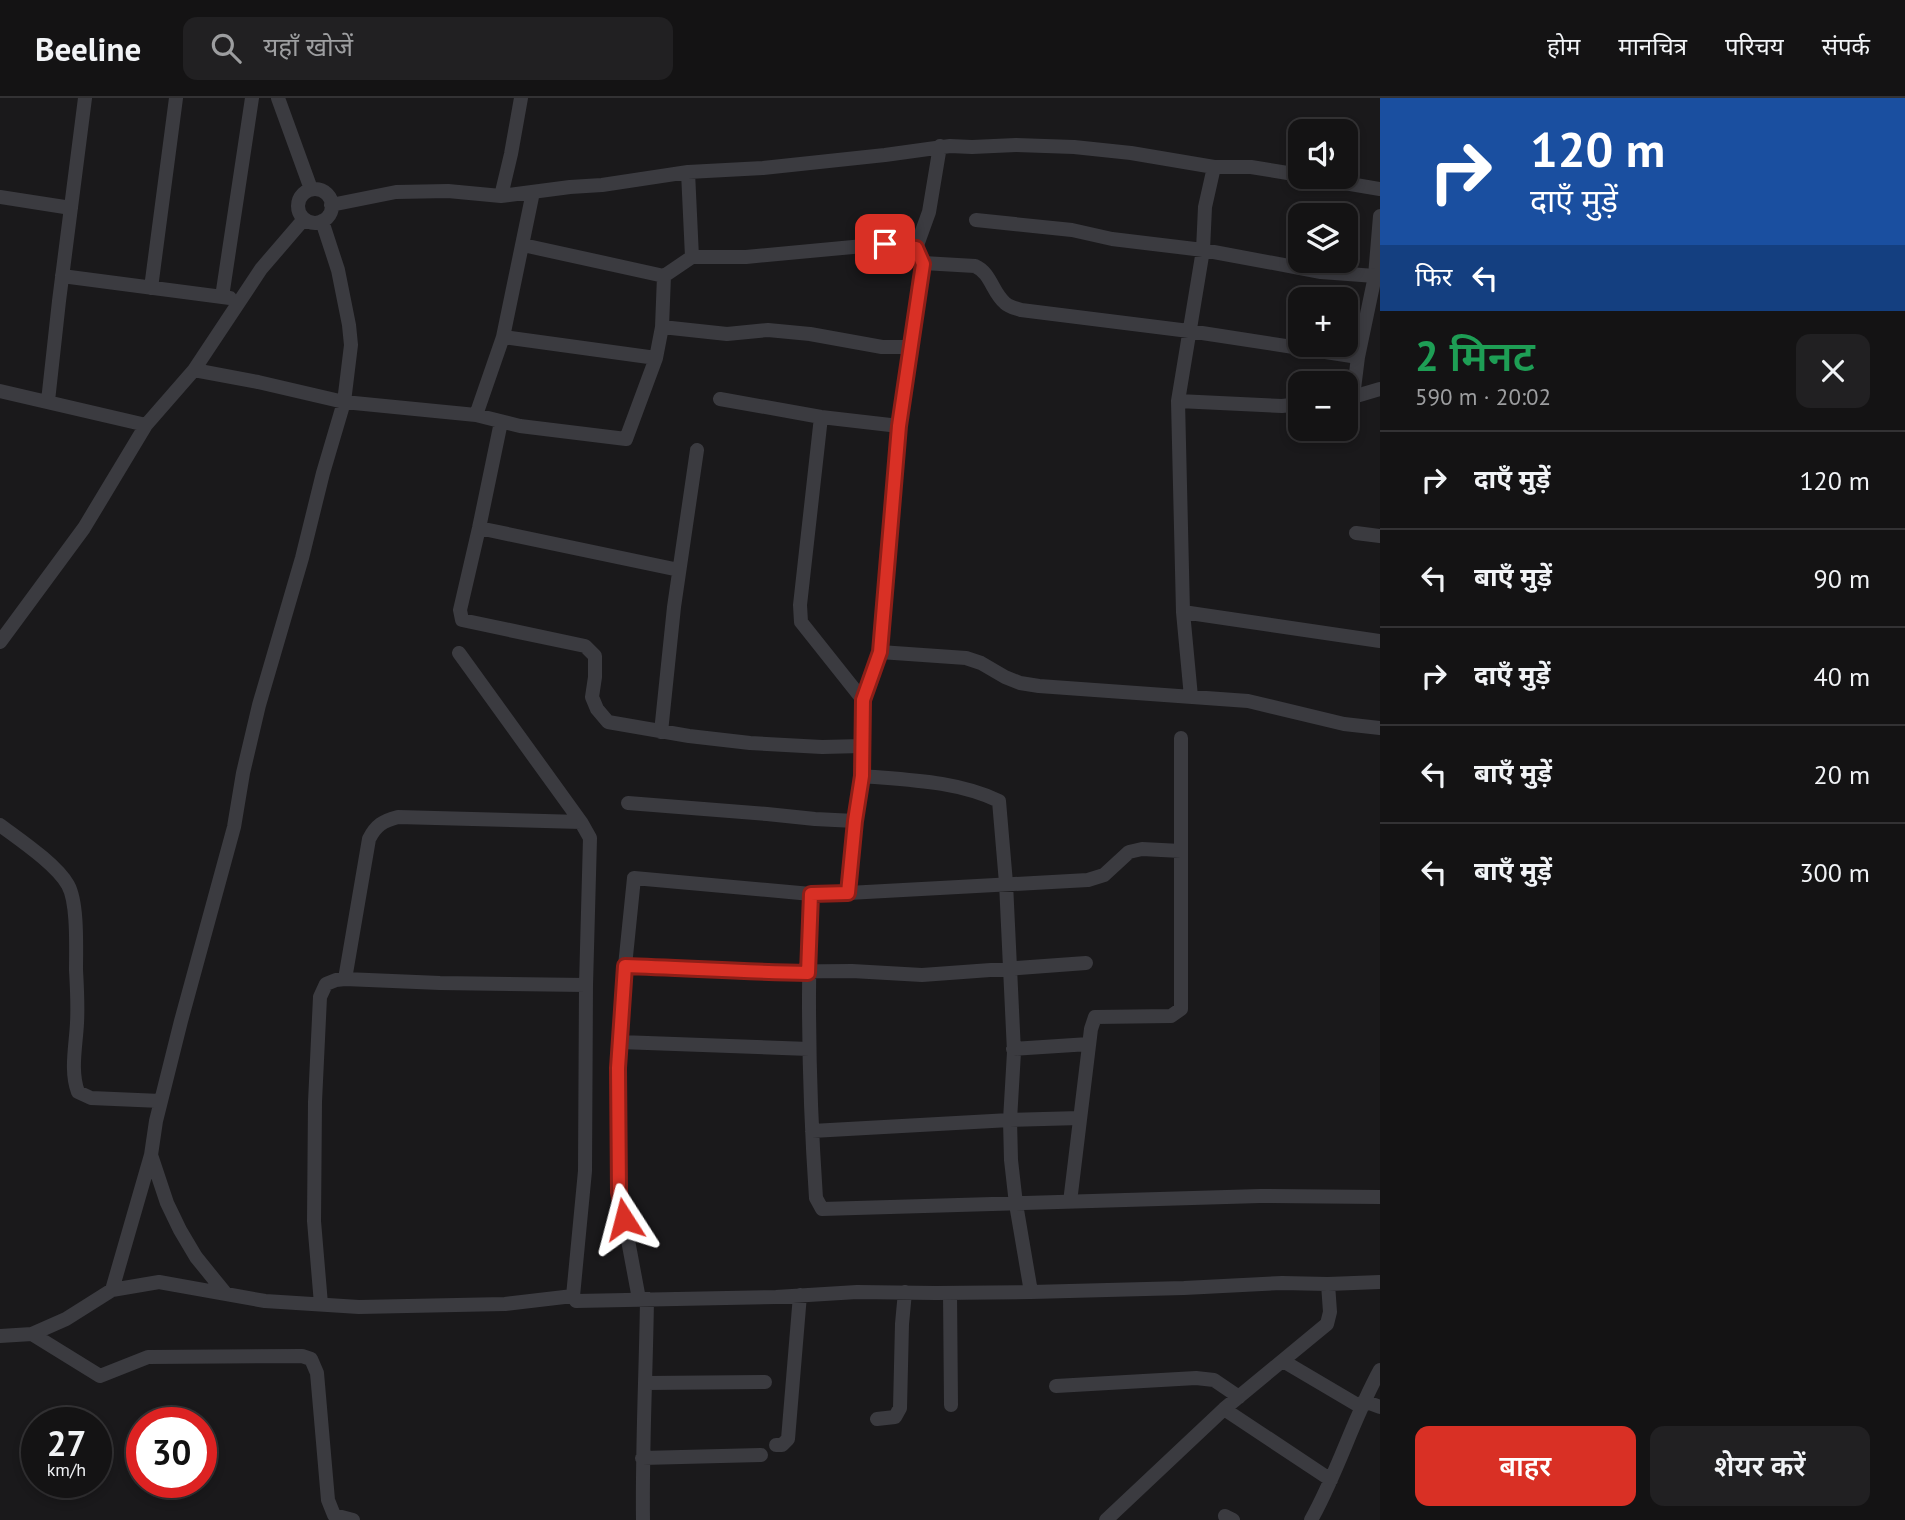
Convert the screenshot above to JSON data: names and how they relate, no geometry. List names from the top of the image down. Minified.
{"page":{"header":"Beeline","search":"यहाँ खोजें","nav":["होम","मानचित्र","परिचय","संपर्क"],"turn":["120 m","दाएँ मुड़ें"],"map_buttons":["+","−"],"then":"फिर","heading":["2 मिनट","590 m · 20:02"],"list":[{"name":"दाएँ मुड़ें","value":"120 m"},{"name":"बाएँ मुड़ें","value":"90 m"},{"name":"दाएँ मुड़ें","value":"40 m"},{"name":"बाएँ मुड़ें","value":"20 m"},{"name":"बाएँ मुड़ें","value":"300 m"}],"speed":"27 km/h","limit":"30","buttons":["बाहर","शेयर करें"]}}
